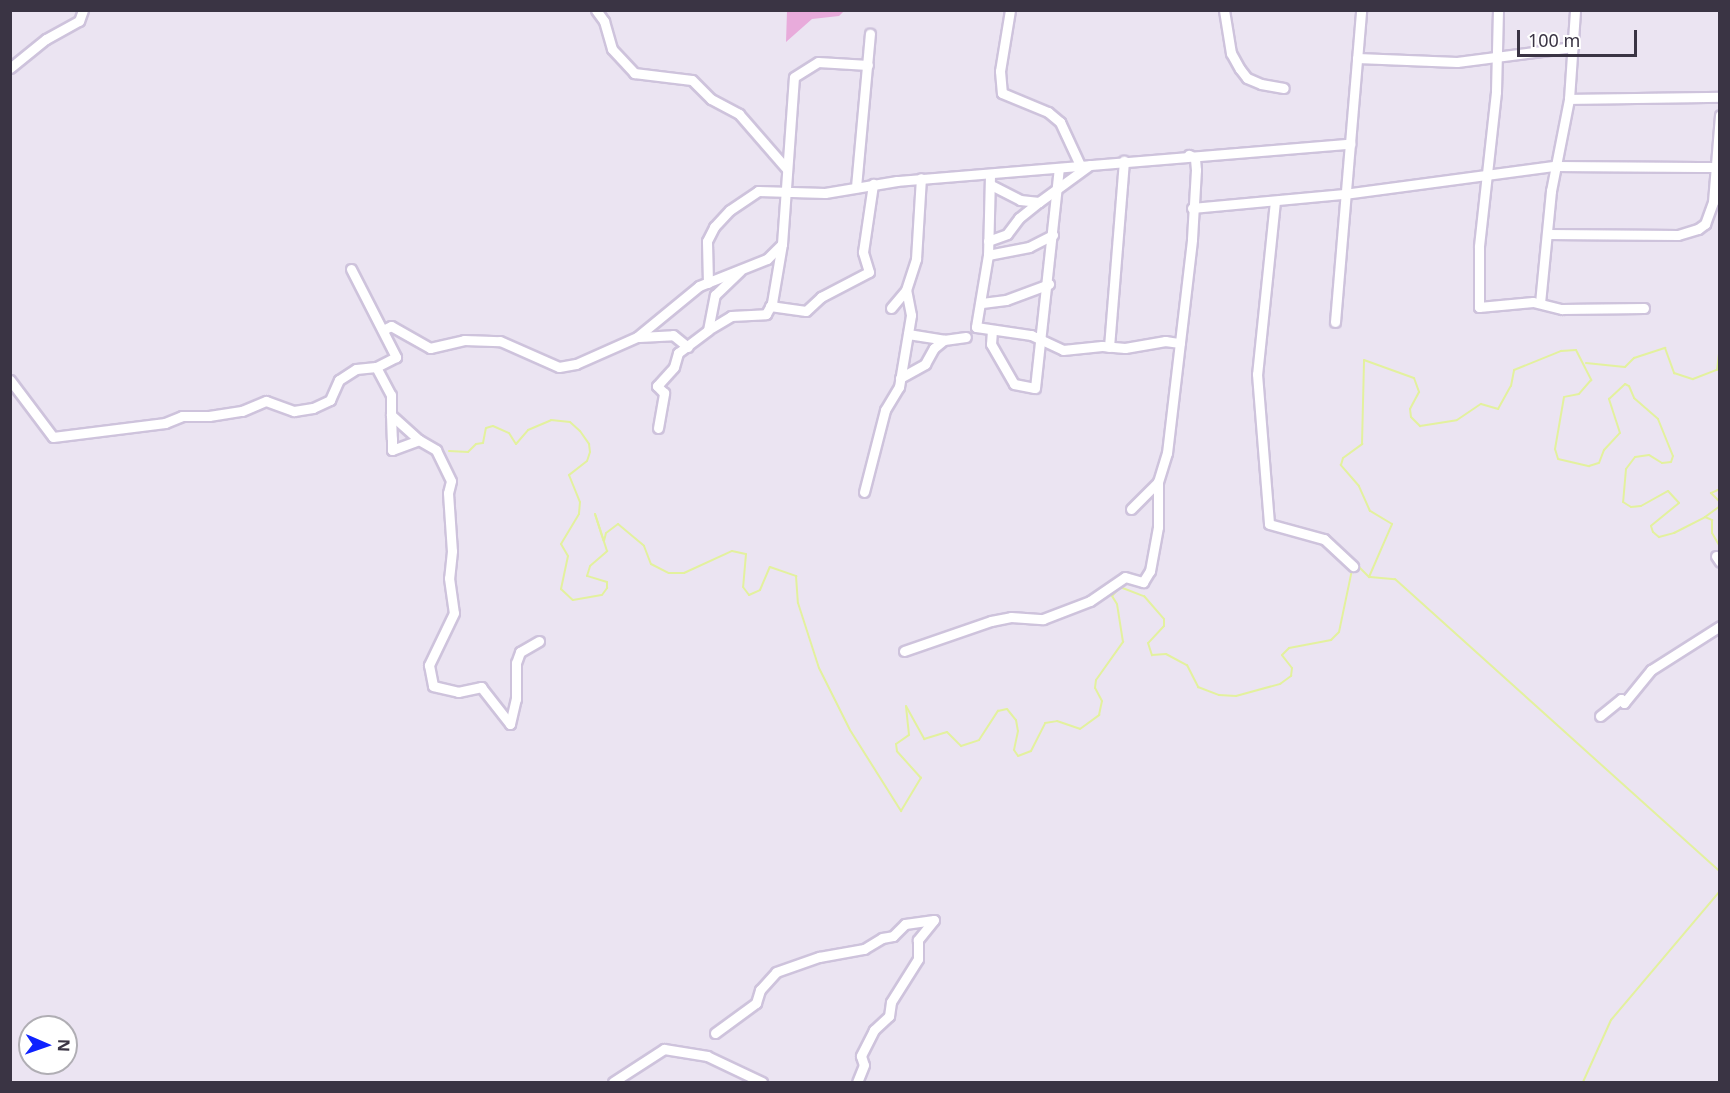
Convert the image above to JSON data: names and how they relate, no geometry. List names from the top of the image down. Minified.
{"scale_bar":"100 m","north":"right"}
